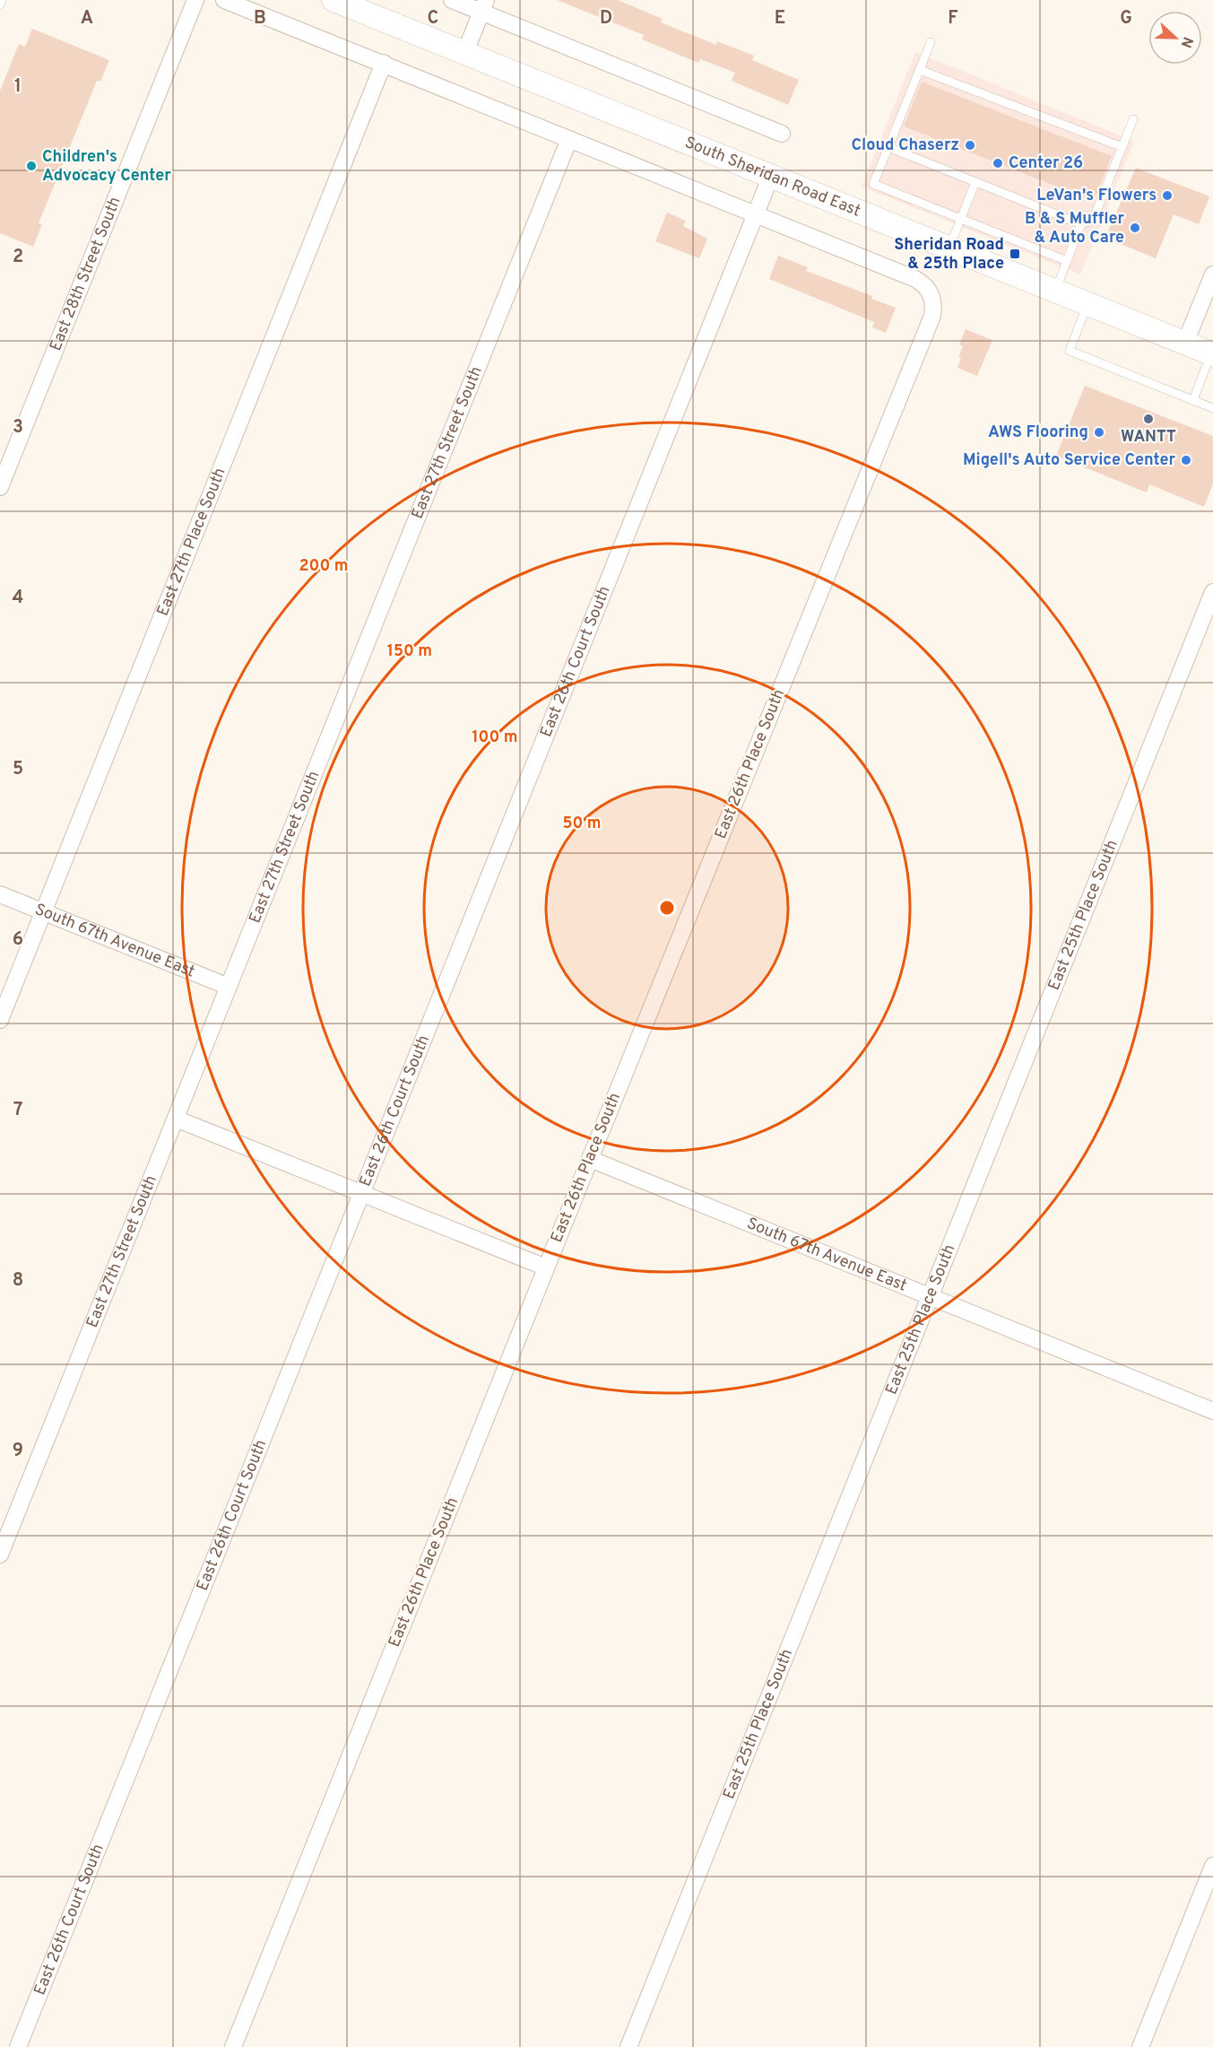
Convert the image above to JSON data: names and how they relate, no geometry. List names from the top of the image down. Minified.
{"streets":{"main road":["South Sheridan Road East"],"street":["East 28th Street South","East 27th Street South","East 27th Place South","East 26th Court South","East 26th Place South","East 25th Place South","South 67th Avenue East"]},"crossings":[["South Sheridan Road East","East 26th Court South"],["East 27th Street South","South 67th Avenue East"],["East 27th Place South","South 67th Avenue East"],["East 26th Court South","East 26th Place South"],["East 26th Place South","South 67th Avenue East"],["East 25th Place South","South 67th Avenue East"]],"places":{"other":["Cloud Chaserz","Center 26","Children's Advocacy Center","LeVan's Flowers","B & S Muffler & Auto Care","WANTT","AWS Flooring","Migell's Auto Service Center"],"transit":["Sheridan Road & 25th Place"]},"north":"right","grid":{"columns":["A","B","C","D","E","F","G"],"rows":["1","2","3","4","5","6","7","8","9"]},"rings":["200 m","150 m","100 m","50 m"]}
